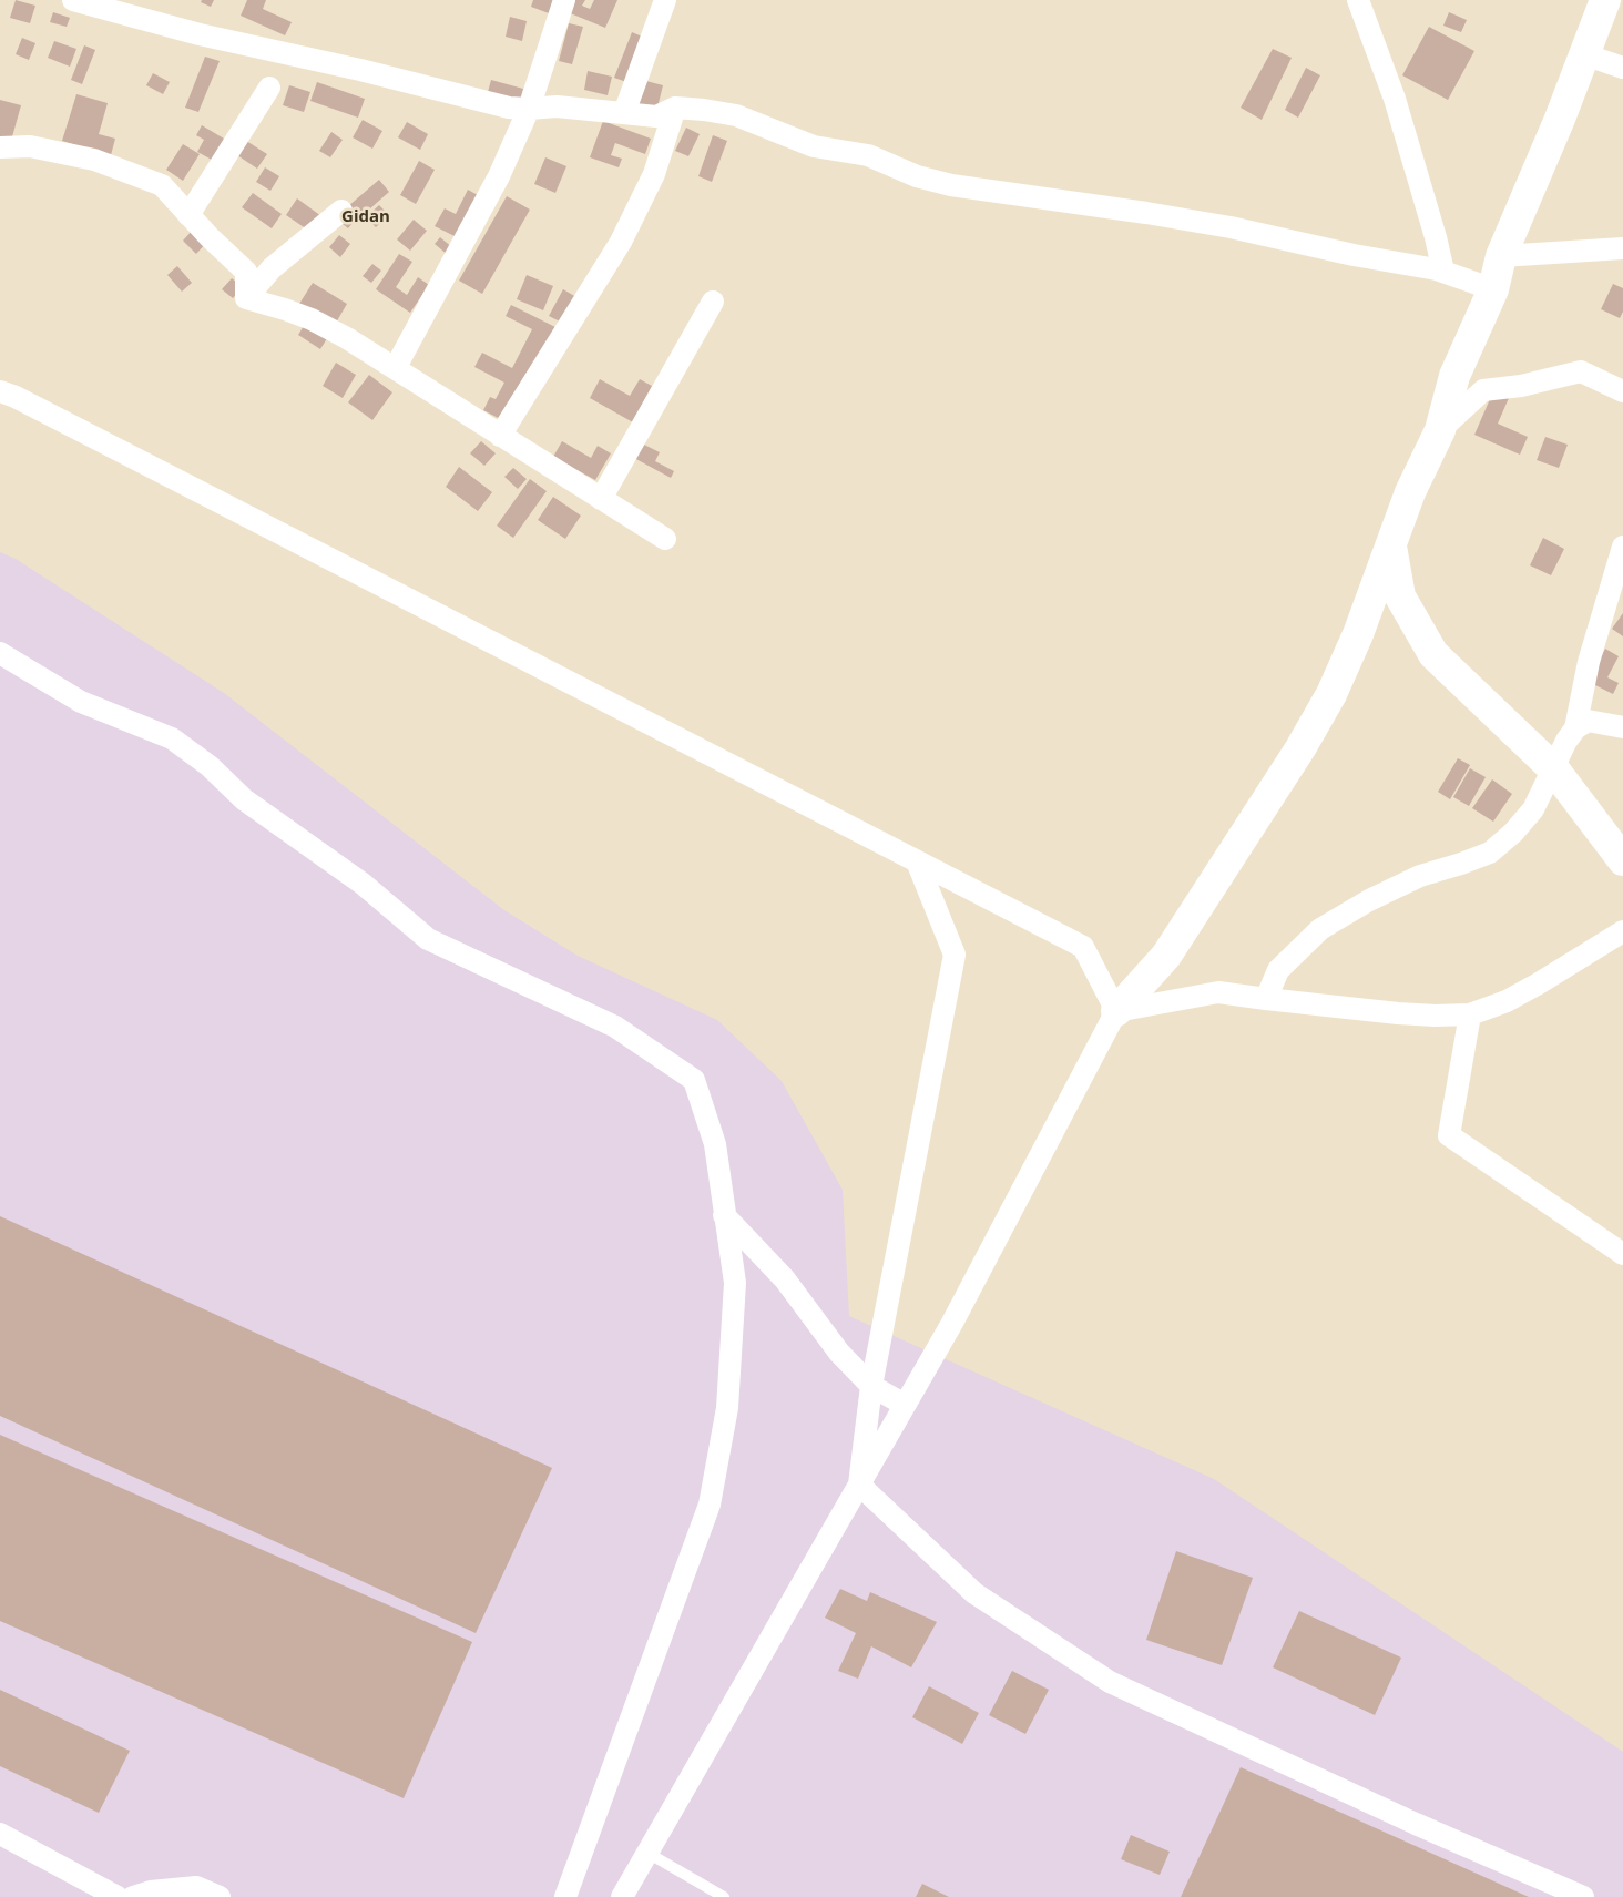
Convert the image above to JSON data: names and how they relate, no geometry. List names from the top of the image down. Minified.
{"districts":["Gidan"]}
